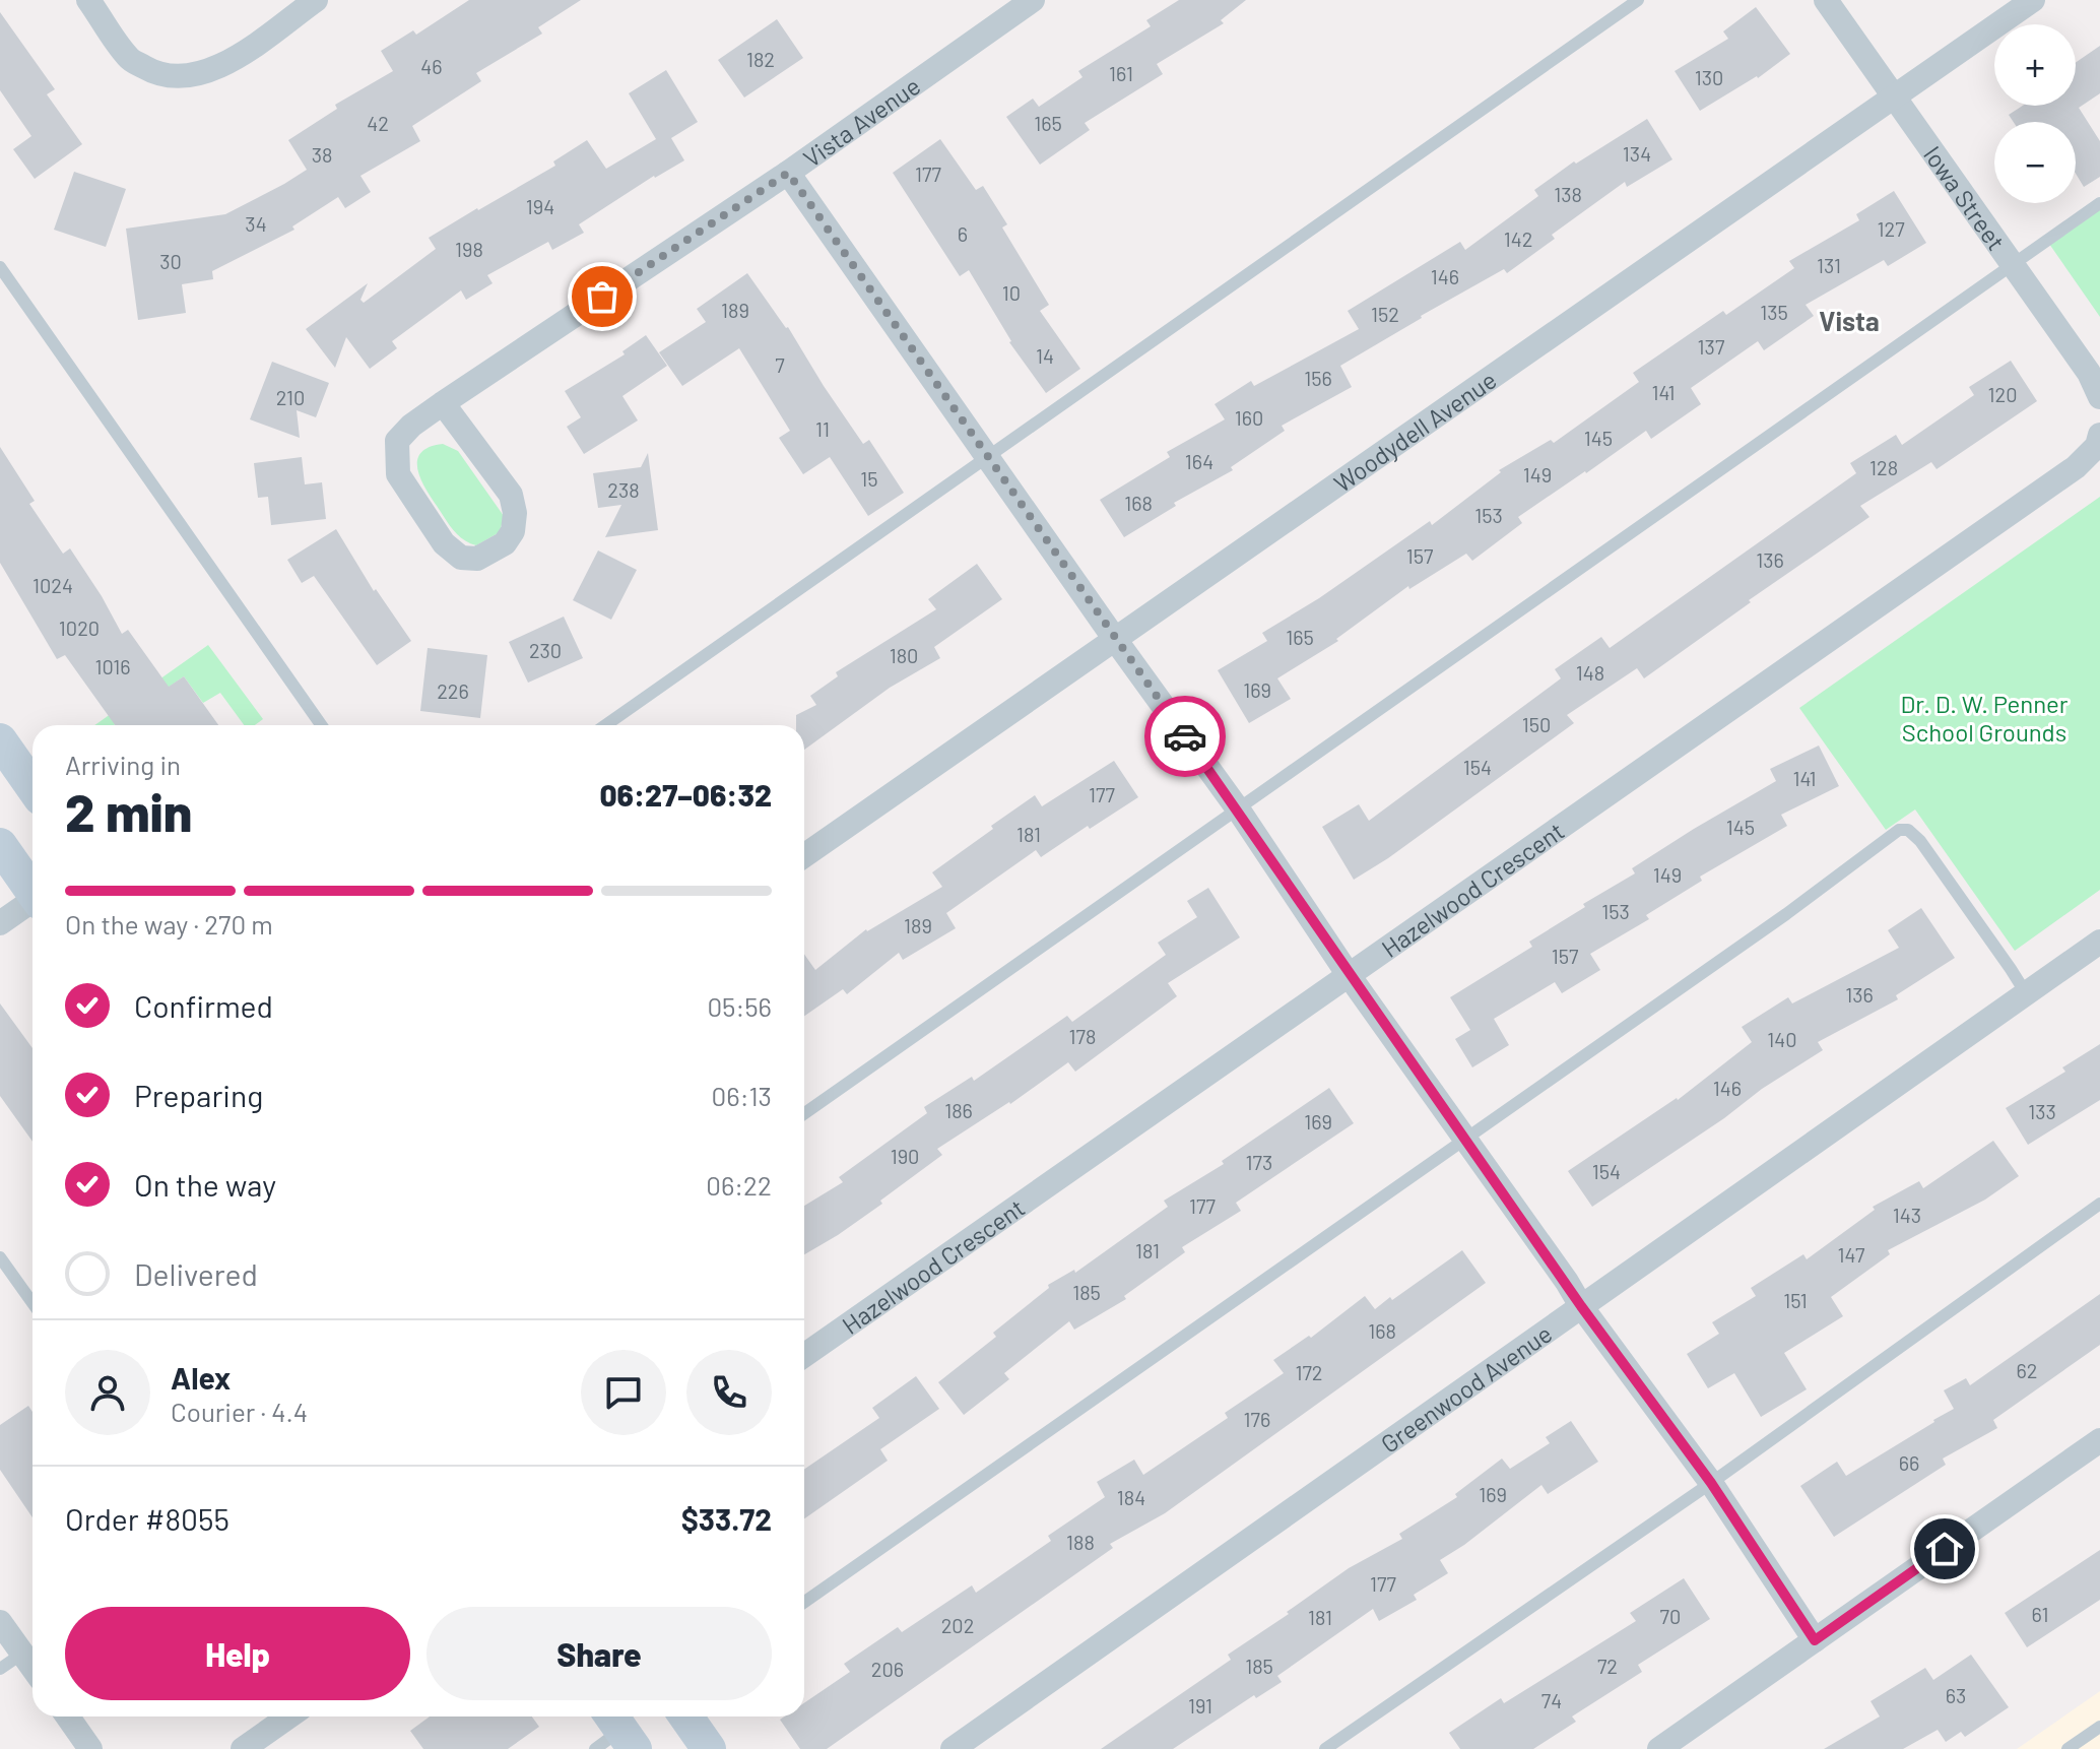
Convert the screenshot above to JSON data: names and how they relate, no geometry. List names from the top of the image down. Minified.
{"streets":{"street":["Vista Avenue","Iowa Street","Woodydell Avenue","Hazelwood Crescent","Greenwood Avenue"]},"crossings":[["Iowa Street","Woodydell Avenue"]],"districts":["Vista"],"parks":["Dr. D. W. Penner School Grounds"],"house_numbers":["182","46","161","130","42","165","134","38","177","138","194","34","127","6","142","198","30","131","146","10","189","135","152","137","14","7","156","141","120","210","160","11","145","164","128","149","15","238","168","153","157","136","1024","1020","165","230","180","1016","148","169","226","150","154","141","177","145","181","149","153","189","157","136","178","140","146","186","133","169","190","173","154","177","143","181","147","185","151","168","62","172","176","66","169","184","188","177","61","70","181","202","185","72","206","63","74","191"],"page":{"map_buttons":["+","−"],"heading":["2 min","Arriving in","06:27–06:32"],"panel":["Alex","Courier · 4.4","Order #8055","$33.72"],"bar":"On the way · 270 m","list":[["Confirmed","05:56"],["Preparing","06:13"],["On the way","06:22"],"Delivered"],"buttons":["Help","Share"]}}
